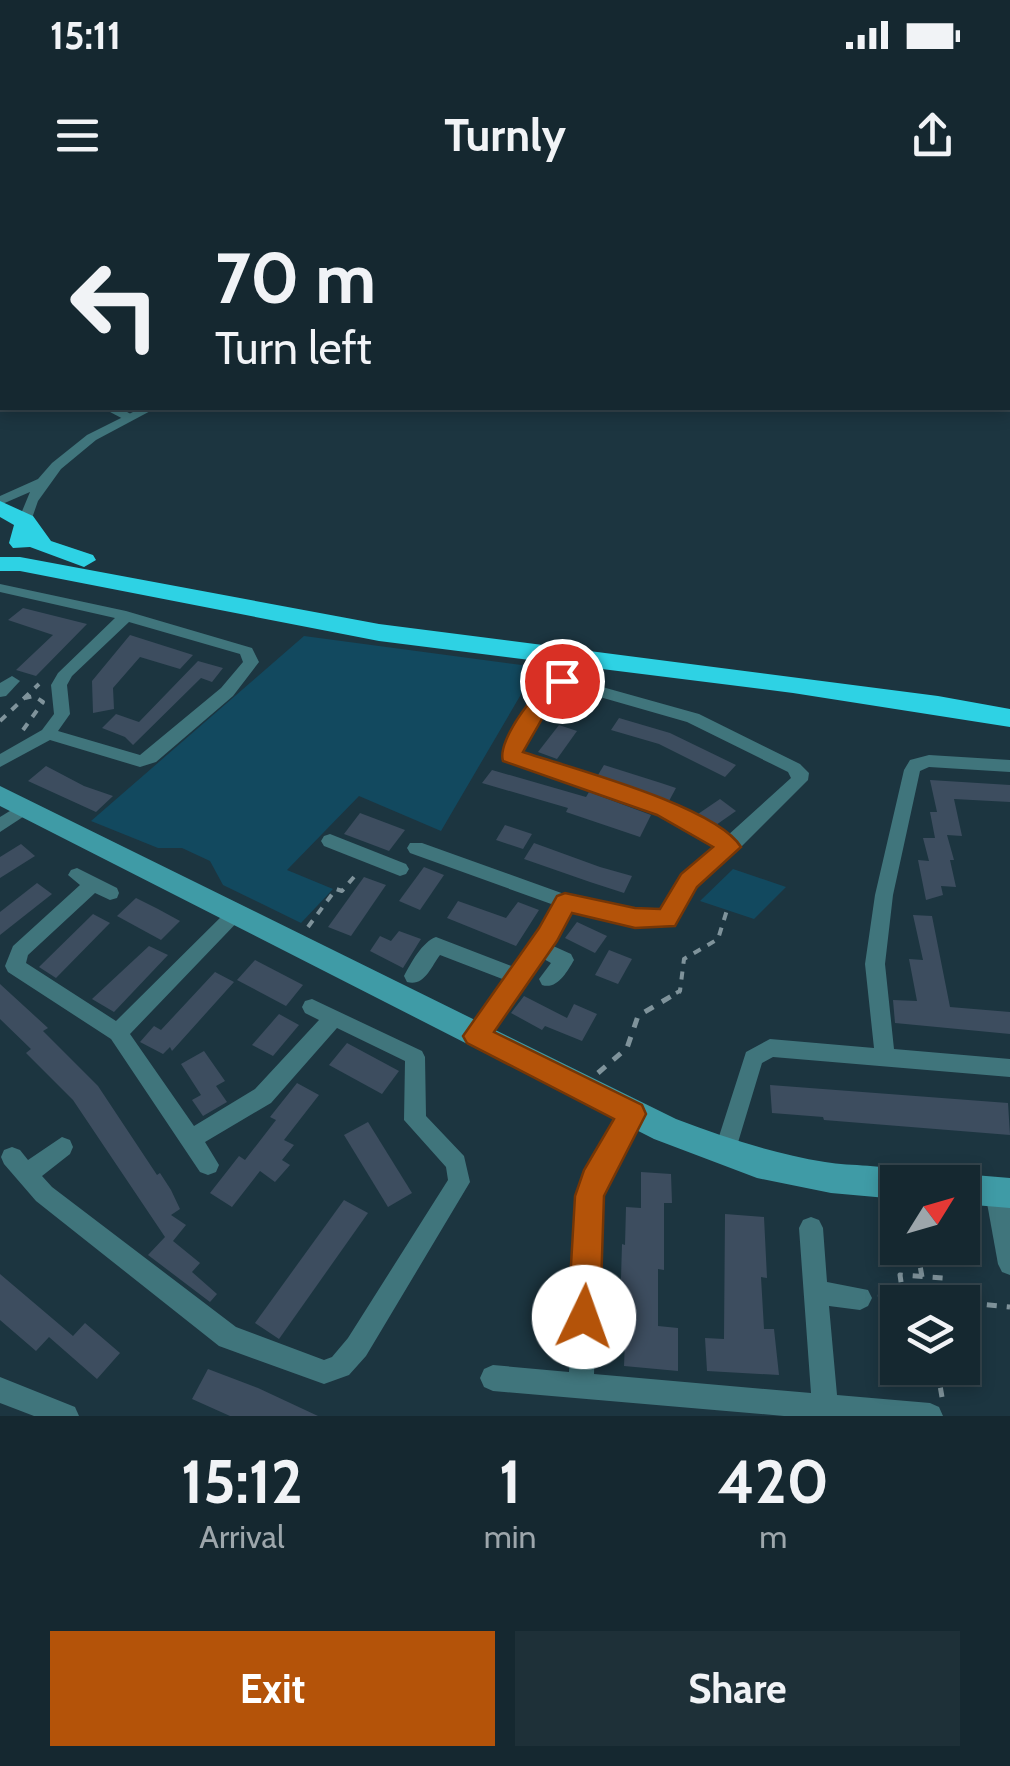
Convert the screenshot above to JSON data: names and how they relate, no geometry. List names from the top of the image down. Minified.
{"north":"top right","page":{"status":"15:11","header":"Turnly","turn":["70 m","Turn left"],"eta":["15:12","Arrival","1","min","420","m"],"buttons":["Exit","Share"]}}
